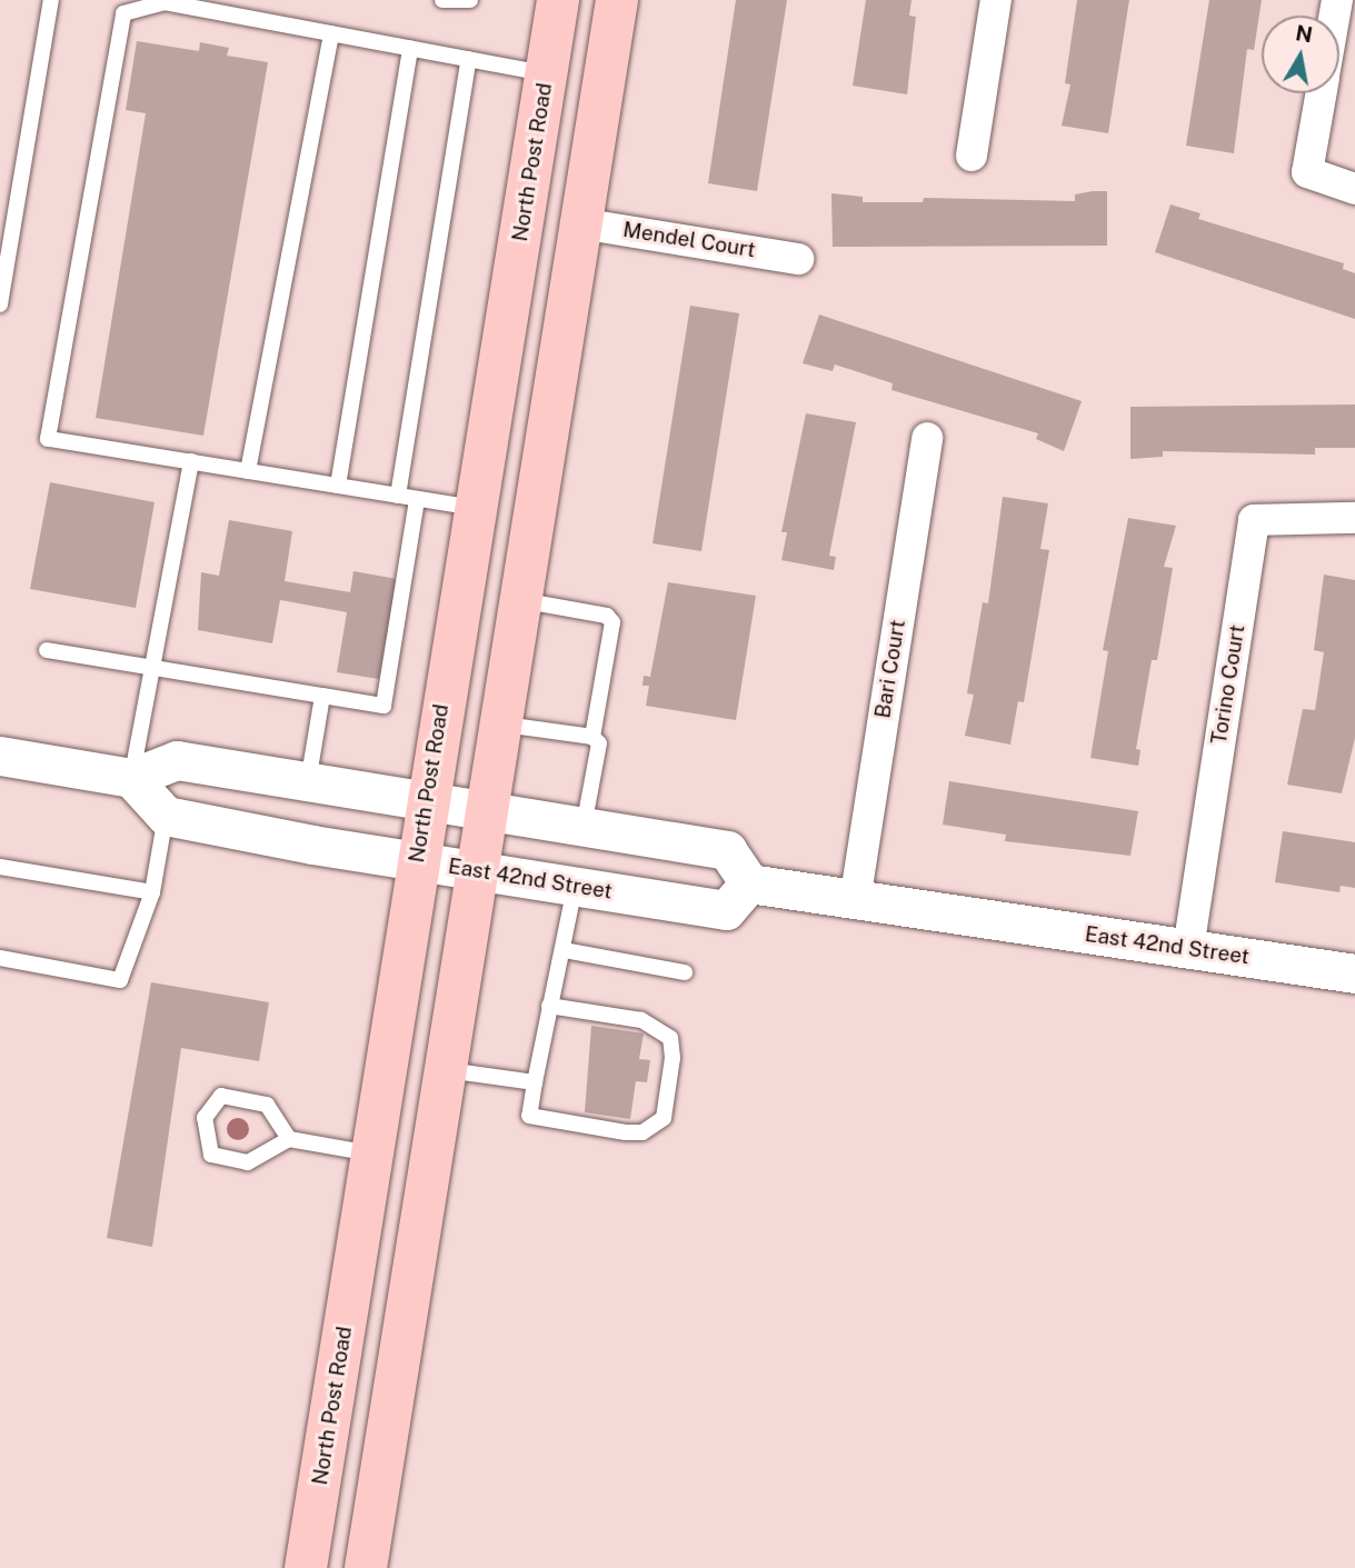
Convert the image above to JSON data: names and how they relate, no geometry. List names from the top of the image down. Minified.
{"streets":{"main road":["North Post Road"],"street":["Mendel Court","Bari Court","Torino Court","East 42nd Street"]},"crossings":[["North Post Road","East 42nd Street"],["Bari Court","East 42nd Street"],["Torino Court","East 42nd Street"]],"north":"top"}
